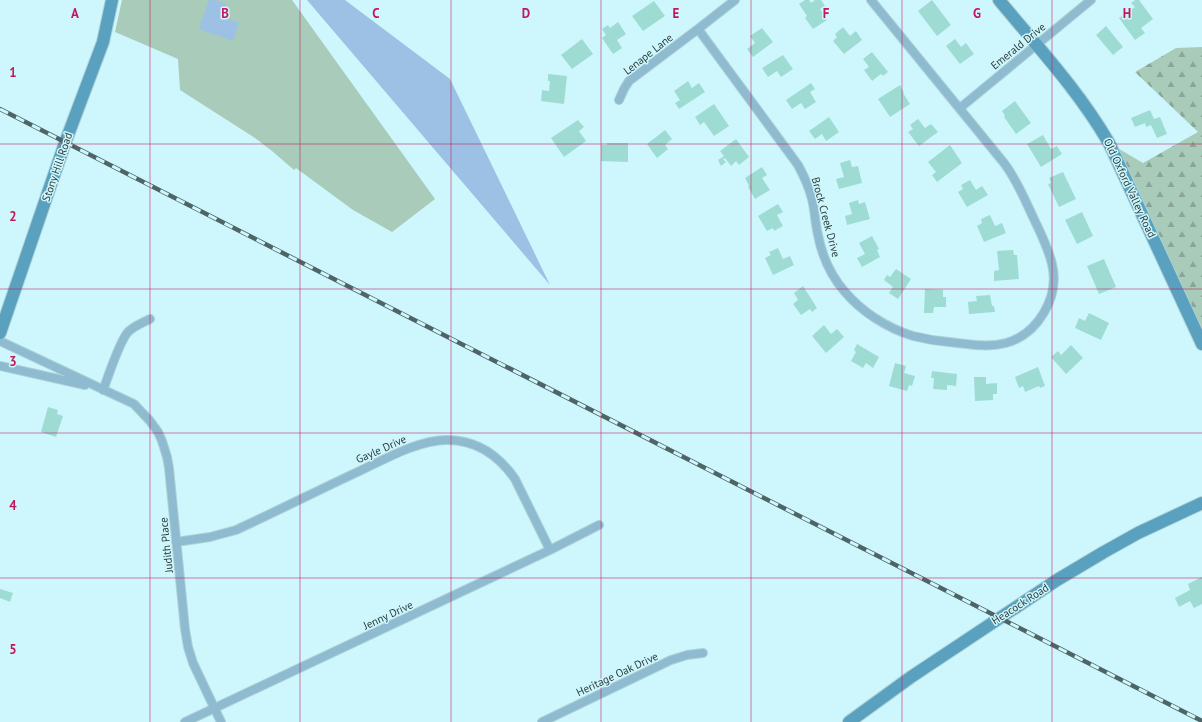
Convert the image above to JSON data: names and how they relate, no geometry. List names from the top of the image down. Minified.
{"streets":{"street":["Emerald Drive","Lenape Lane","Stony Hill Road","Old Oxford Valley Road","Brock Creek Drive","Gayle Drive","Judith Place","Heacock Road","Jenny Drive","Heritage Oak Drive"]},"crossings":[["Emerald Drive","Old Oxford Valley Road"],["Emerald Drive","Brock Creek Drive"],["Lenape Lane","Brock Creek Drive"],["Gayle Drive","Judith Place"],["Gayle Drive","Jenny Drive"],["Judith Place","Jenny Drive"]],"grid":{"columns":["A","B","C","D","E","F","G","H"],"rows":["1","2","3","4","5"]}}
